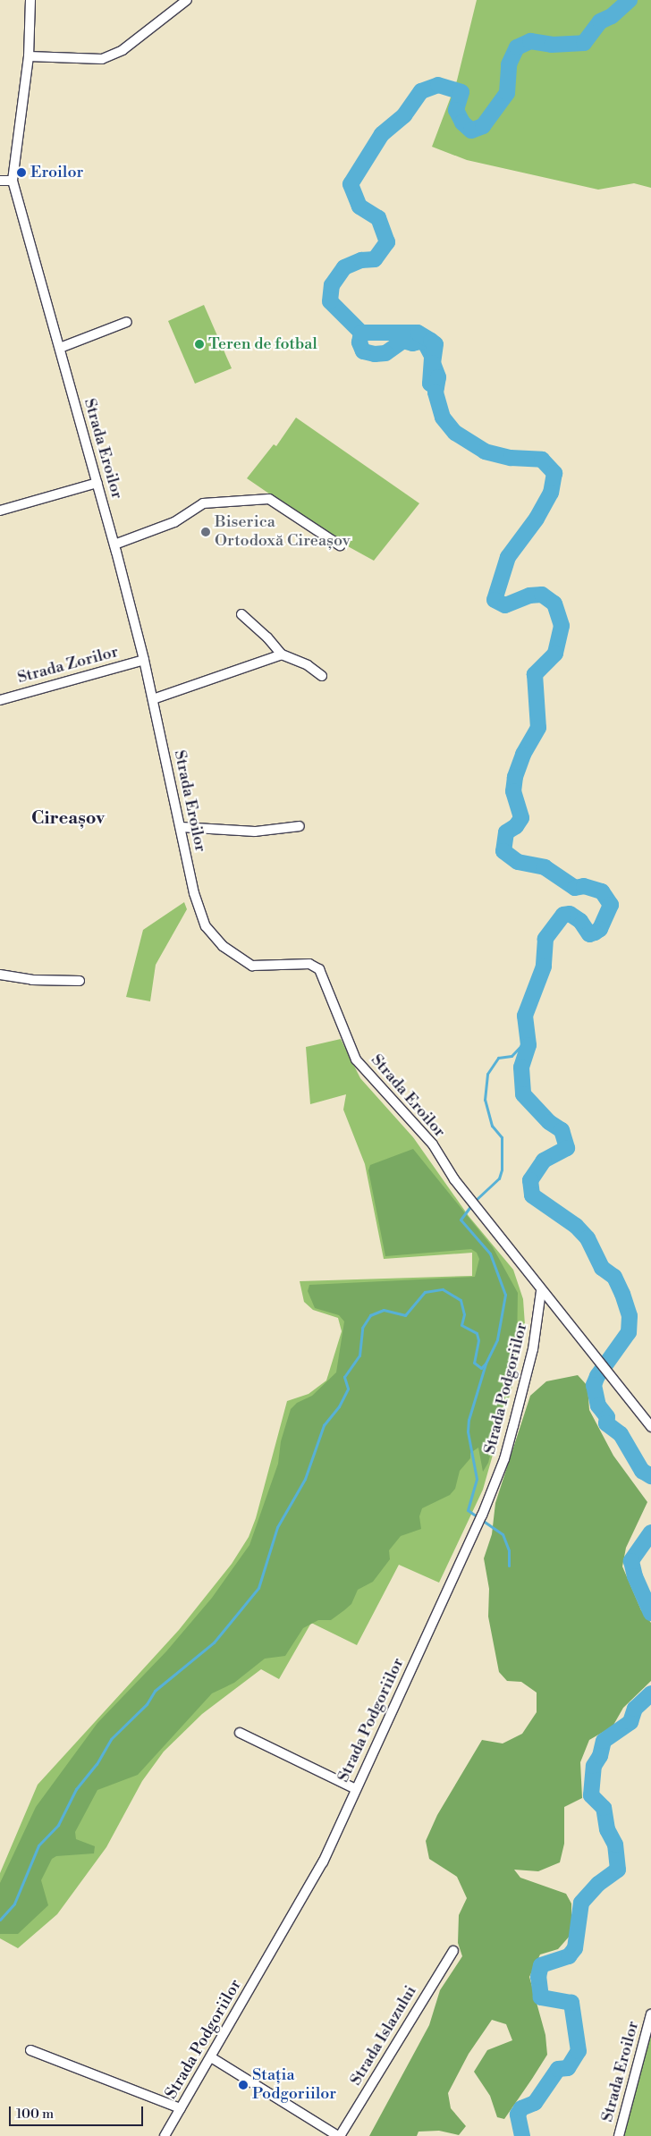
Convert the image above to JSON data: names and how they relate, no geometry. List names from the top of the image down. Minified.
{"streets":{"street":["Strada Eroilor","Strada Zorilor","Strada Podgoriilor","Strada Islazului"]},"crossings":[["Strada Eroilor","Strada Zorilor"],["Strada Eroilor","Strada Podgoriilor"]],"districts":["Cireașov"],"places":["Eroilor","Teren de fotbal","Biserica Ortodoxă Cireașov","Stația Podgoriilor"],"scale_bar":"100 m"}
